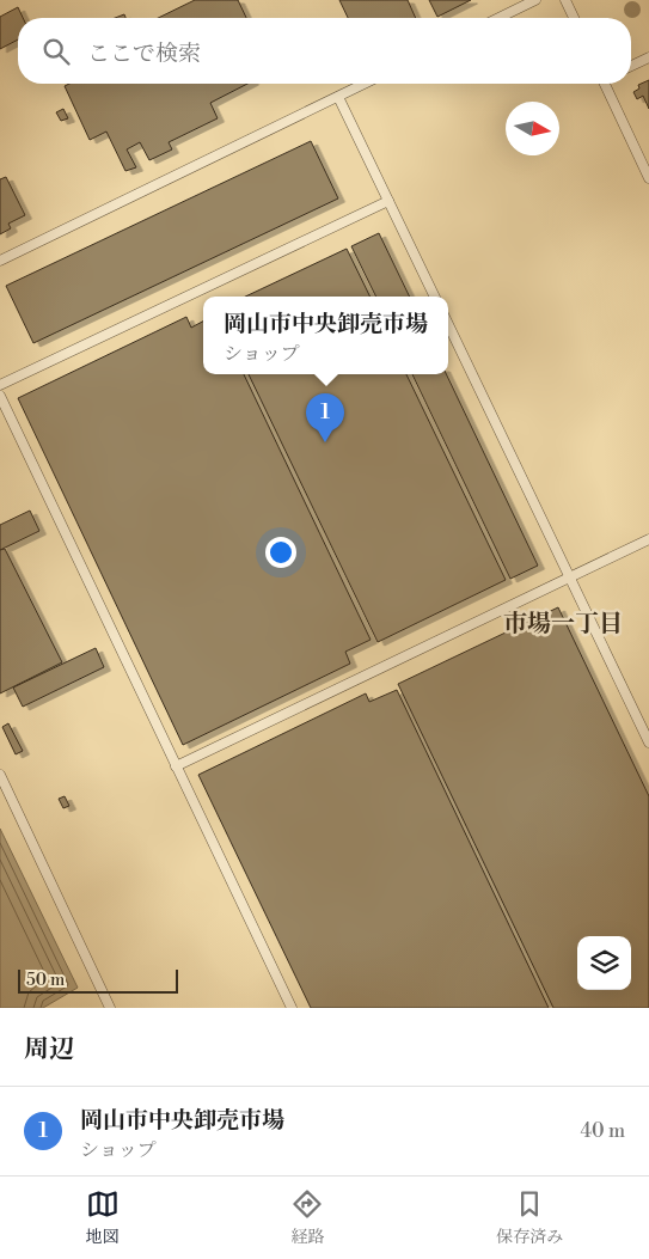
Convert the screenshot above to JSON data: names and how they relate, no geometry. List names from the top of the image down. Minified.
{"districts":["市場一丁目"],"scale_bar":"50 m","north":"right","page":{"search":"ここで検索","popup":["岡山市中央卸売市場","ショップ"],"pins":"1","scale":"50 m","heading":"周辺","list":[{"mark":"1","name":"岡山市中央卸売市場","note":"ショップ","value":"40 m"}],"nav":["地図","経路","保存済み"]}}
